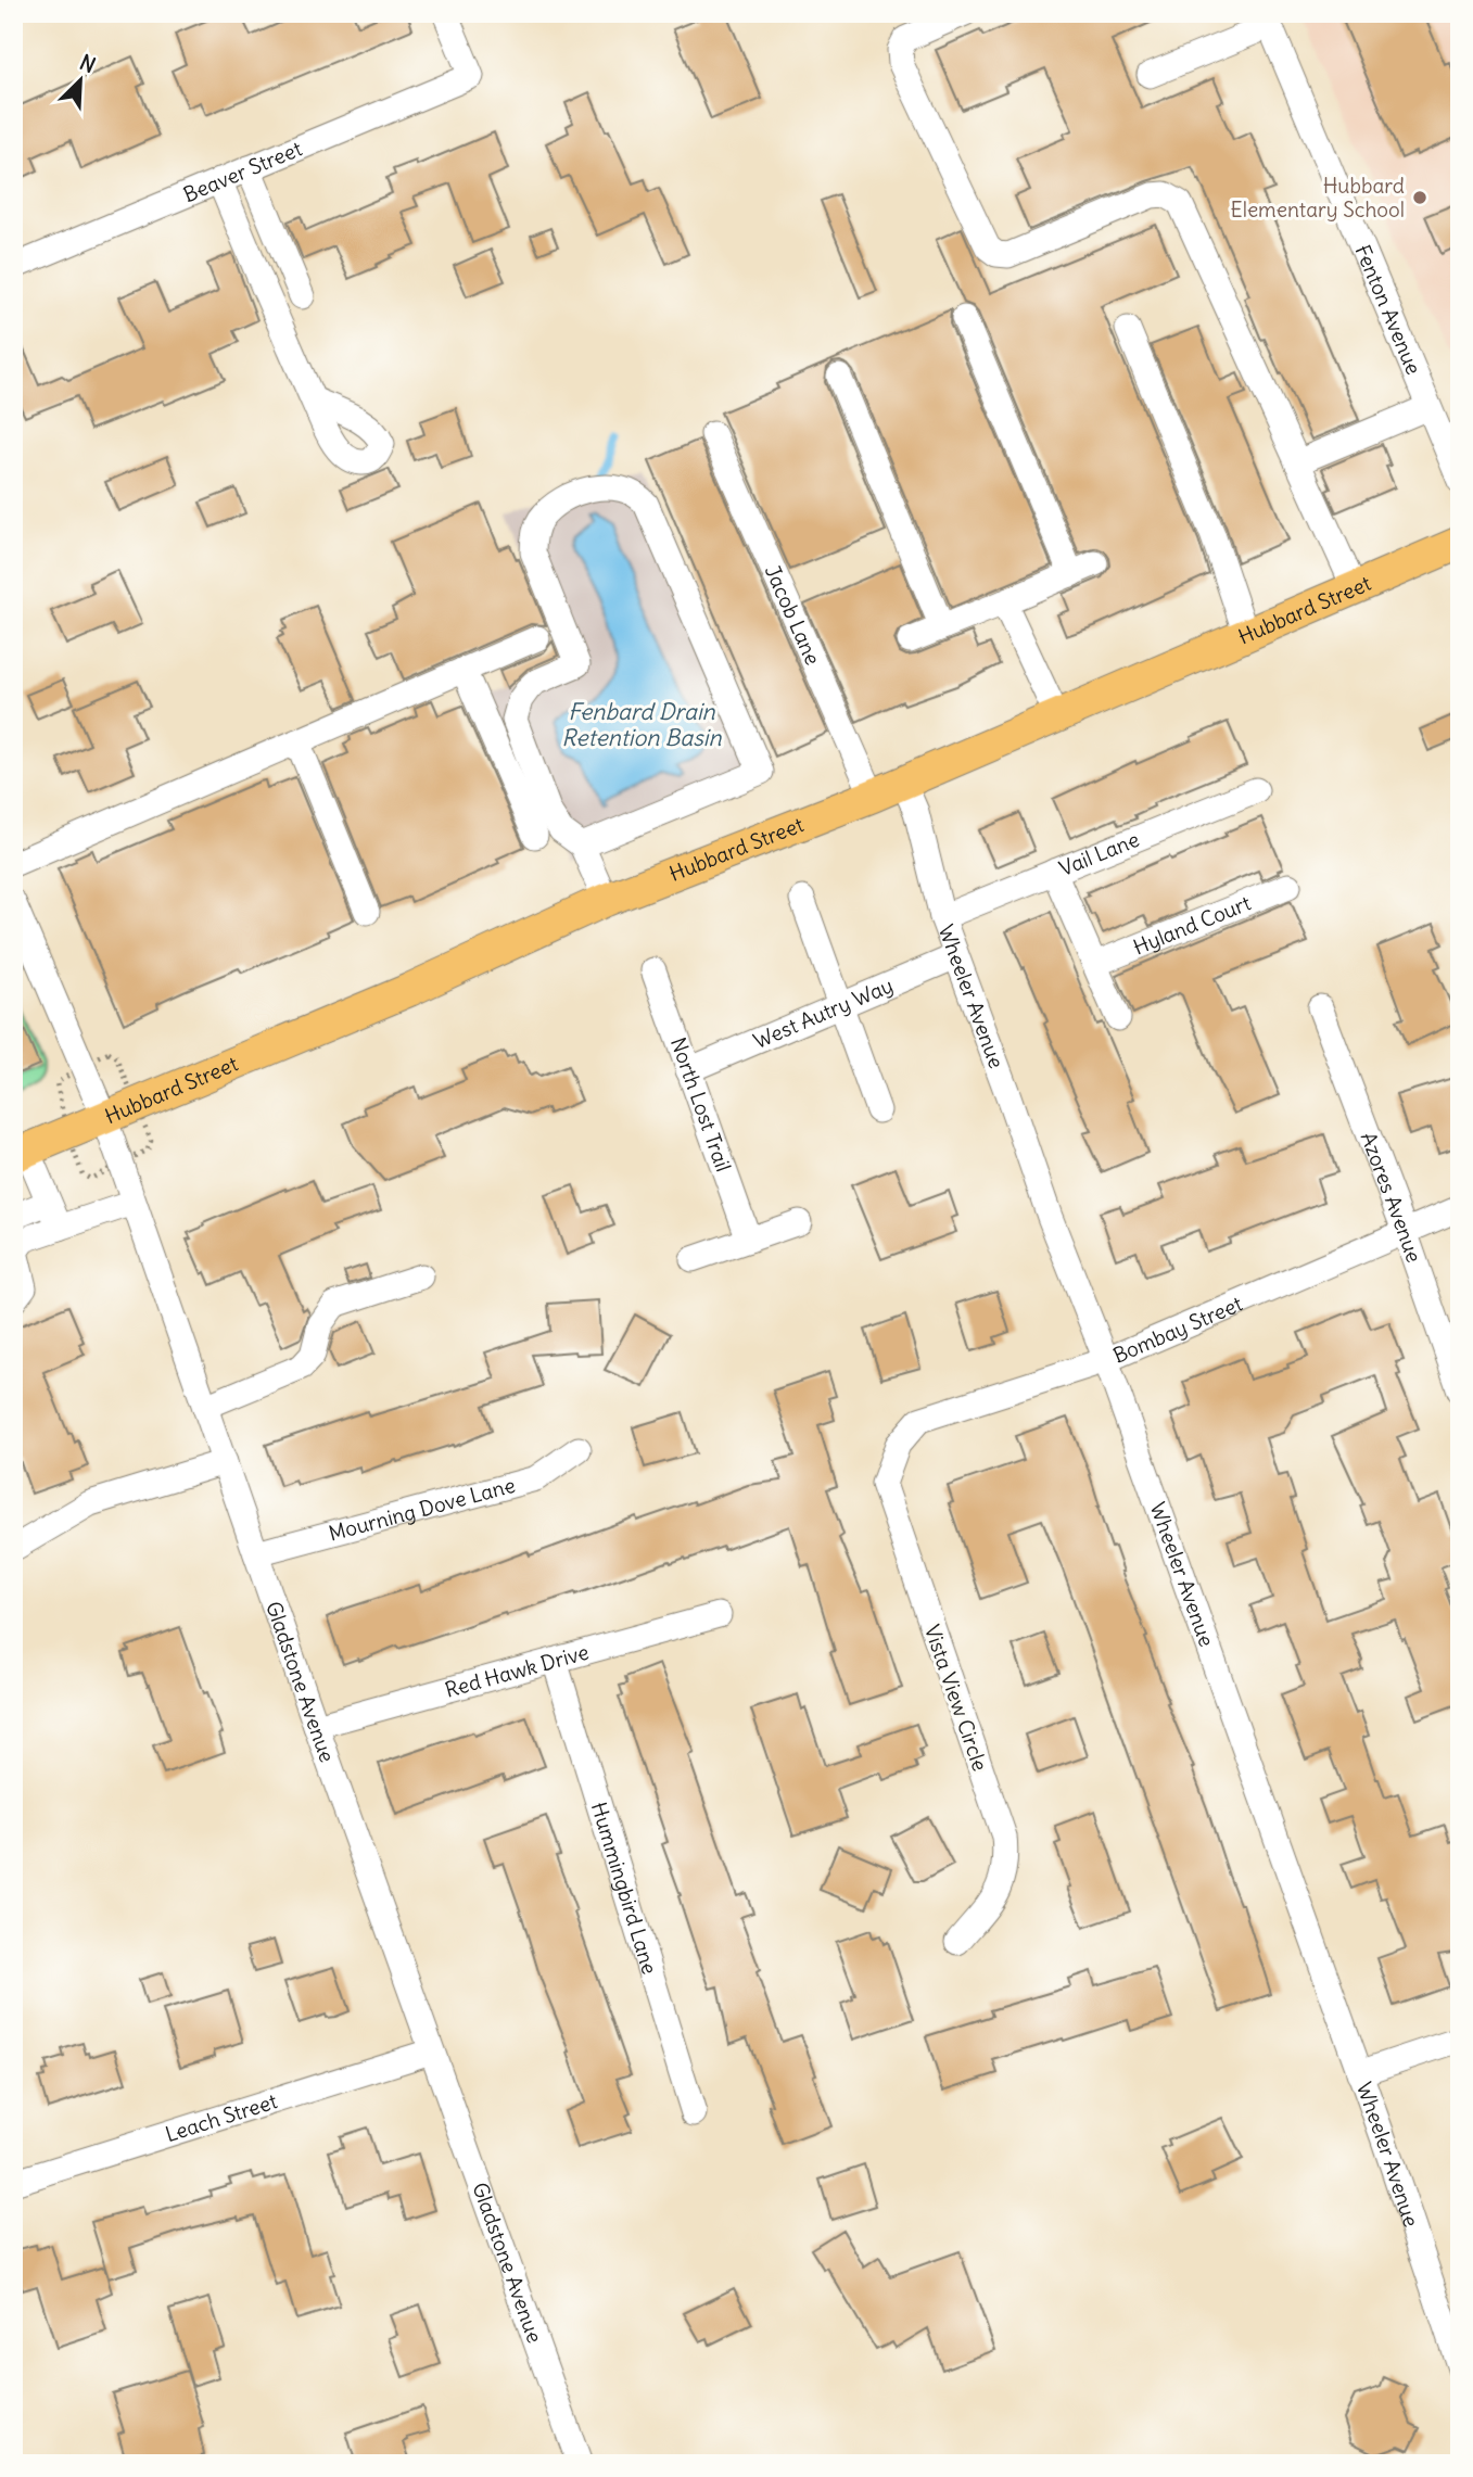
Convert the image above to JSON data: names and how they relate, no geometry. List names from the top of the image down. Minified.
{"streets":{"main road":["Hubbard Street"],"street":["Beaver Street","Fenton Avenue","Jacob Lane","Vail Lane","Hyland Court","Wheeler Avenue","West Autry Way","North Lost Trail","Azores Avenue","Bombay Street","Mourning Dove Lane","Red Hawk Drive","Gladstone Avenue","Vista View Circle","Hummingbird Lane","Leach Street"]},"crossings":[["Hubbard Street","Jacob Lane"],["Hubbard Street","Wheeler Avenue"],["Hubbard Street","Gladstone Avenue"],["Vail Lane","Wheeler Avenue"],["Wheeler Avenue","West Autry Way"],["Wheeler Avenue","Bombay Street"],["West Autry Way","North Lost Trail"],["Azores Avenue","Bombay Street"],["Bombay Street","Vista View Circle"],["Mourning Dove Lane","Gladstone Avenue"],["Red Hawk Drive","Gladstone Avenue"],["Red Hawk Drive","Hummingbird Lane"],["Gladstone Avenue","Leach Street"]],"water":["Fenbard Drain Retention Basin"],"places":["Hubbard Elementary School"],"north":"top right"}
